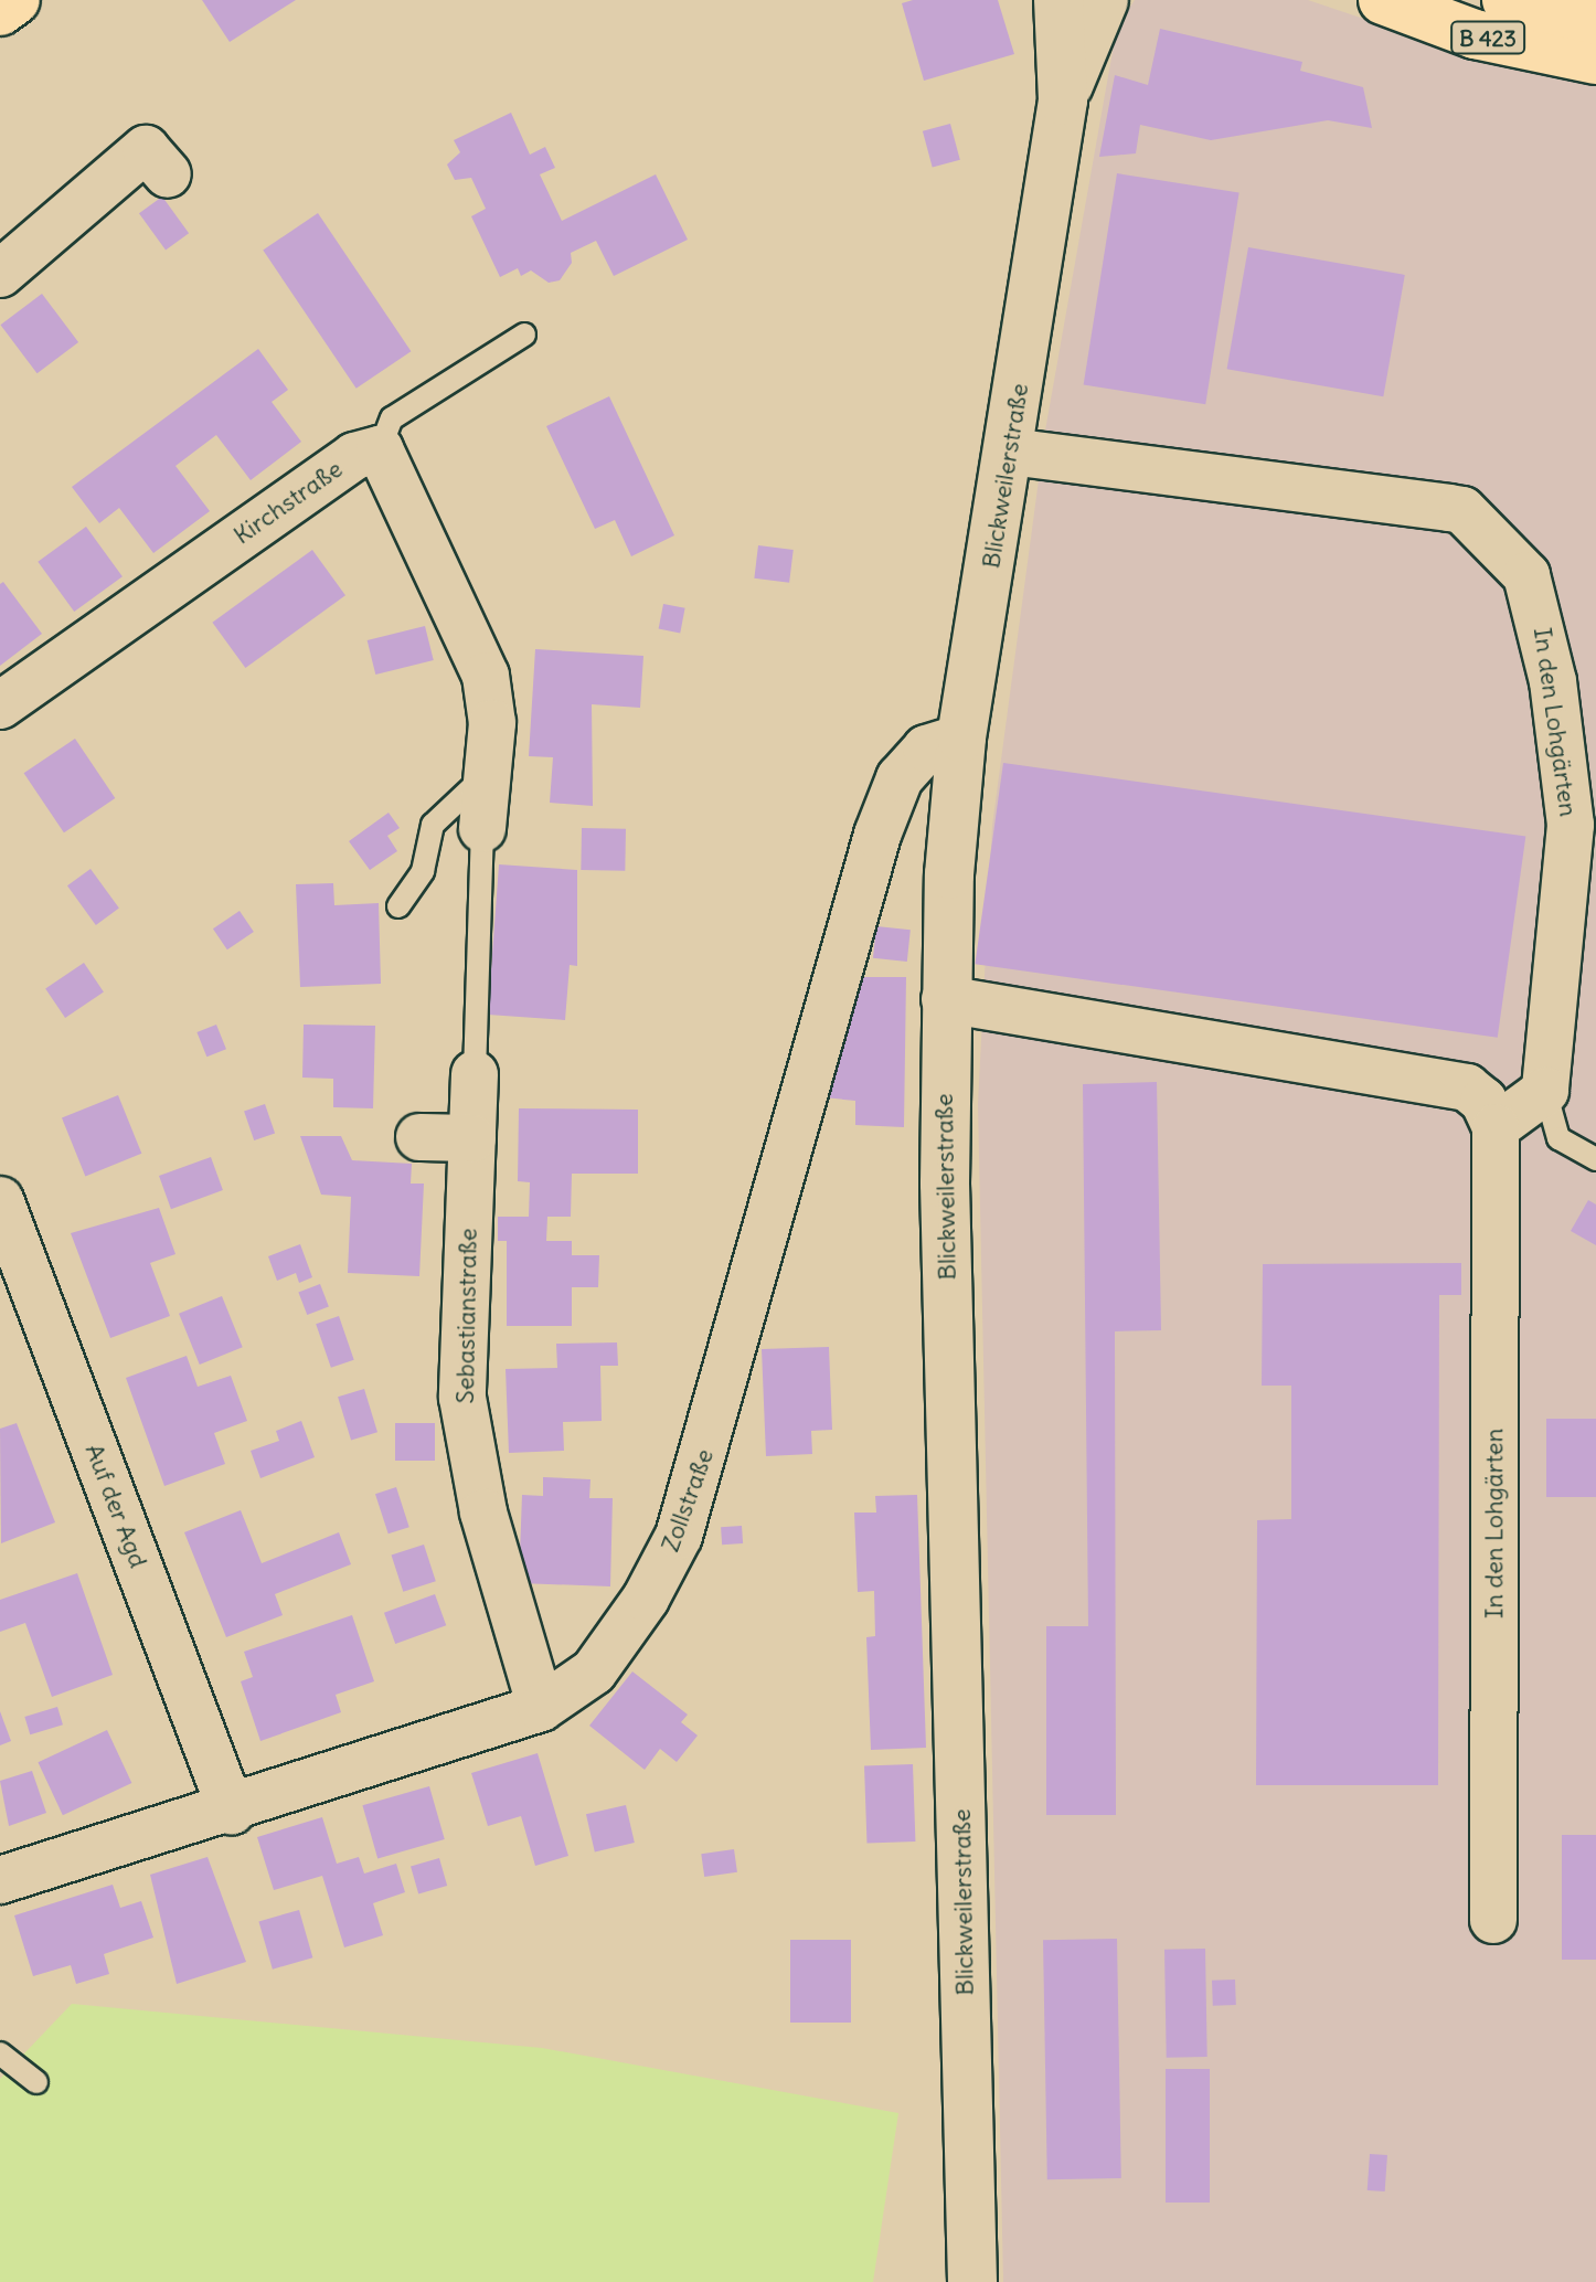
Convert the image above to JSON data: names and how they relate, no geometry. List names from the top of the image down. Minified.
{"streets":{"main road":["B 423"],"street":["Blickweilerstraße","Kirchstraße","In den Lohgärten","Sebastianstraße","Zollstraße","Auf der Agd"]},"crossings":[["Blickweilerstraße","In den Lohgärten"],["Blickweilerstraße","Zollstraße"],["Sebastianstraße","Zollstraße"],["Zollstraße","Auf der Agd"]]}
